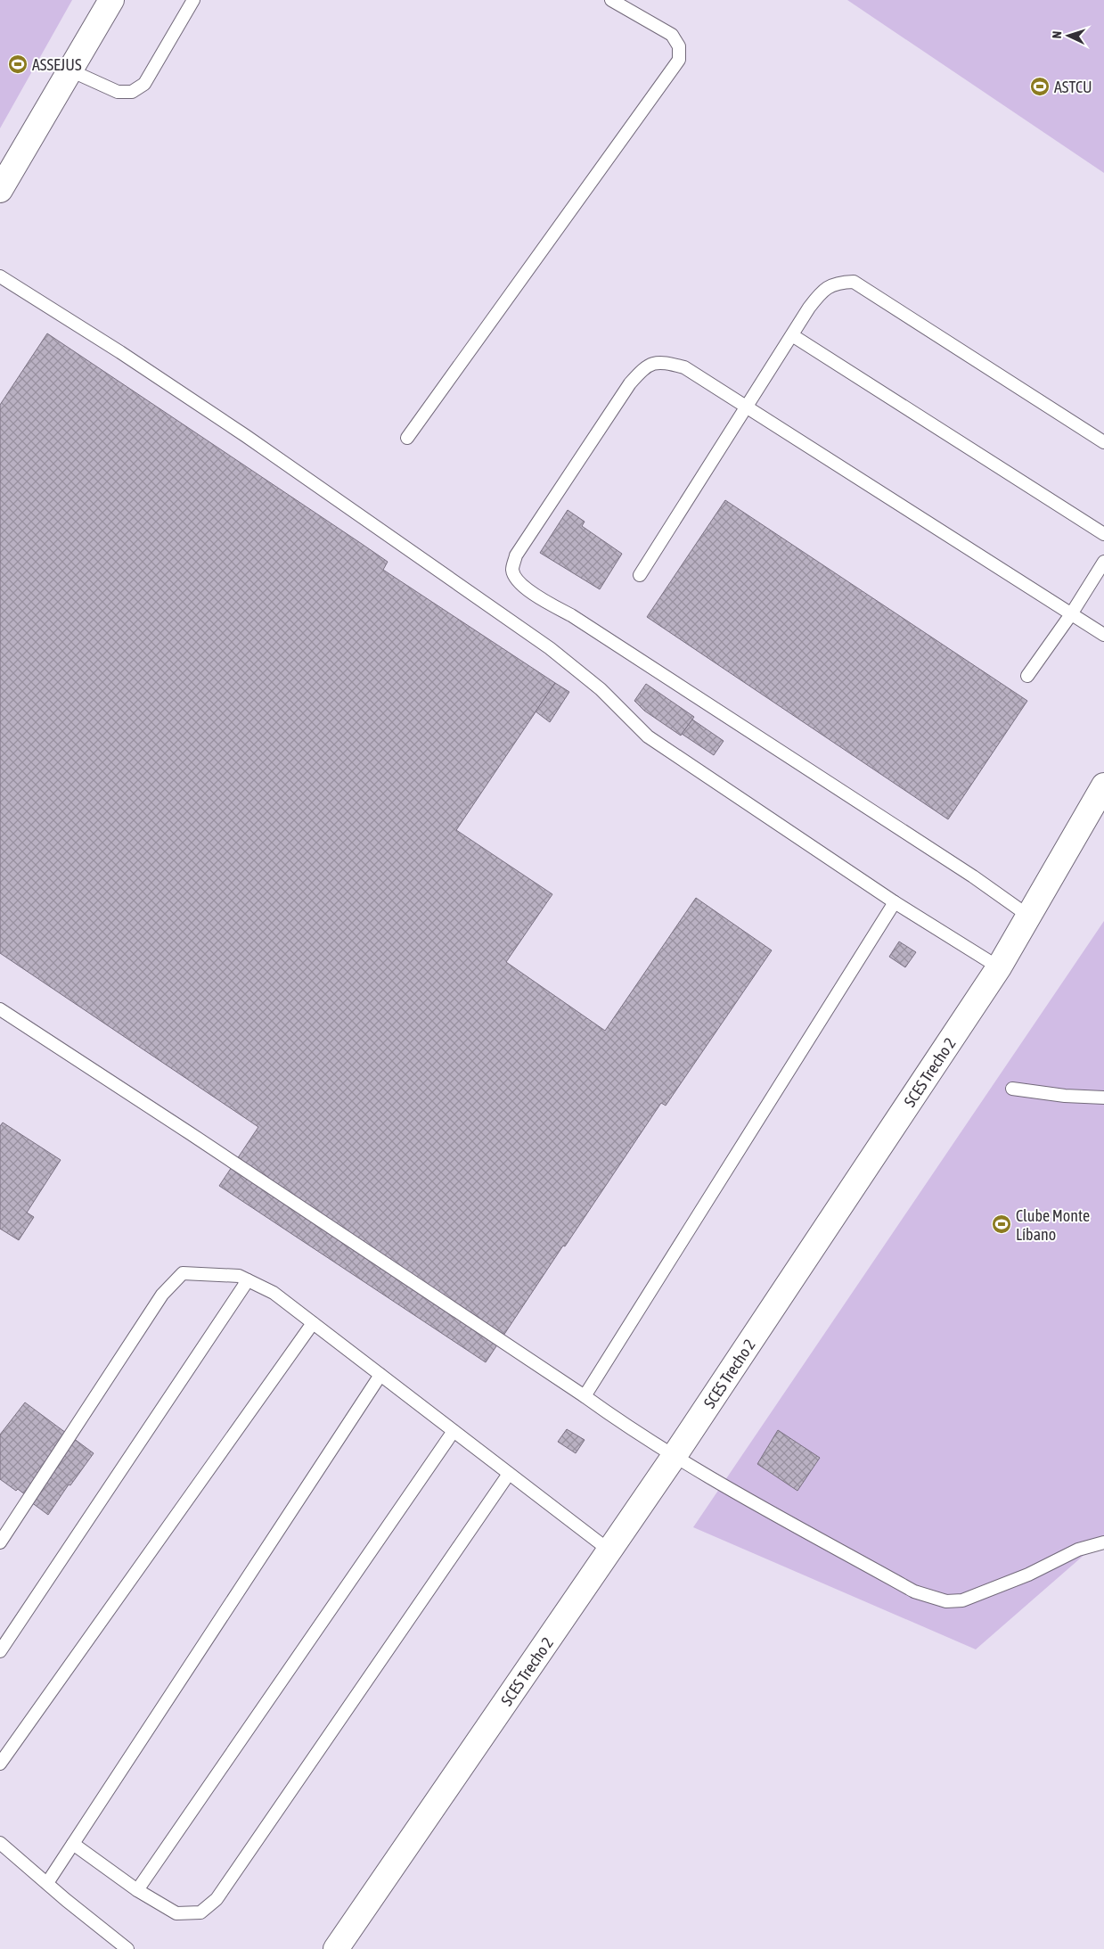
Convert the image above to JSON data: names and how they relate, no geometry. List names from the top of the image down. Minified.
{"streets":{"street":["SCES Trecho 2"]},"places":{"sports":["ASSEJUS","ASTCU","Clube Monte Líbano"]},"north":"left"}
